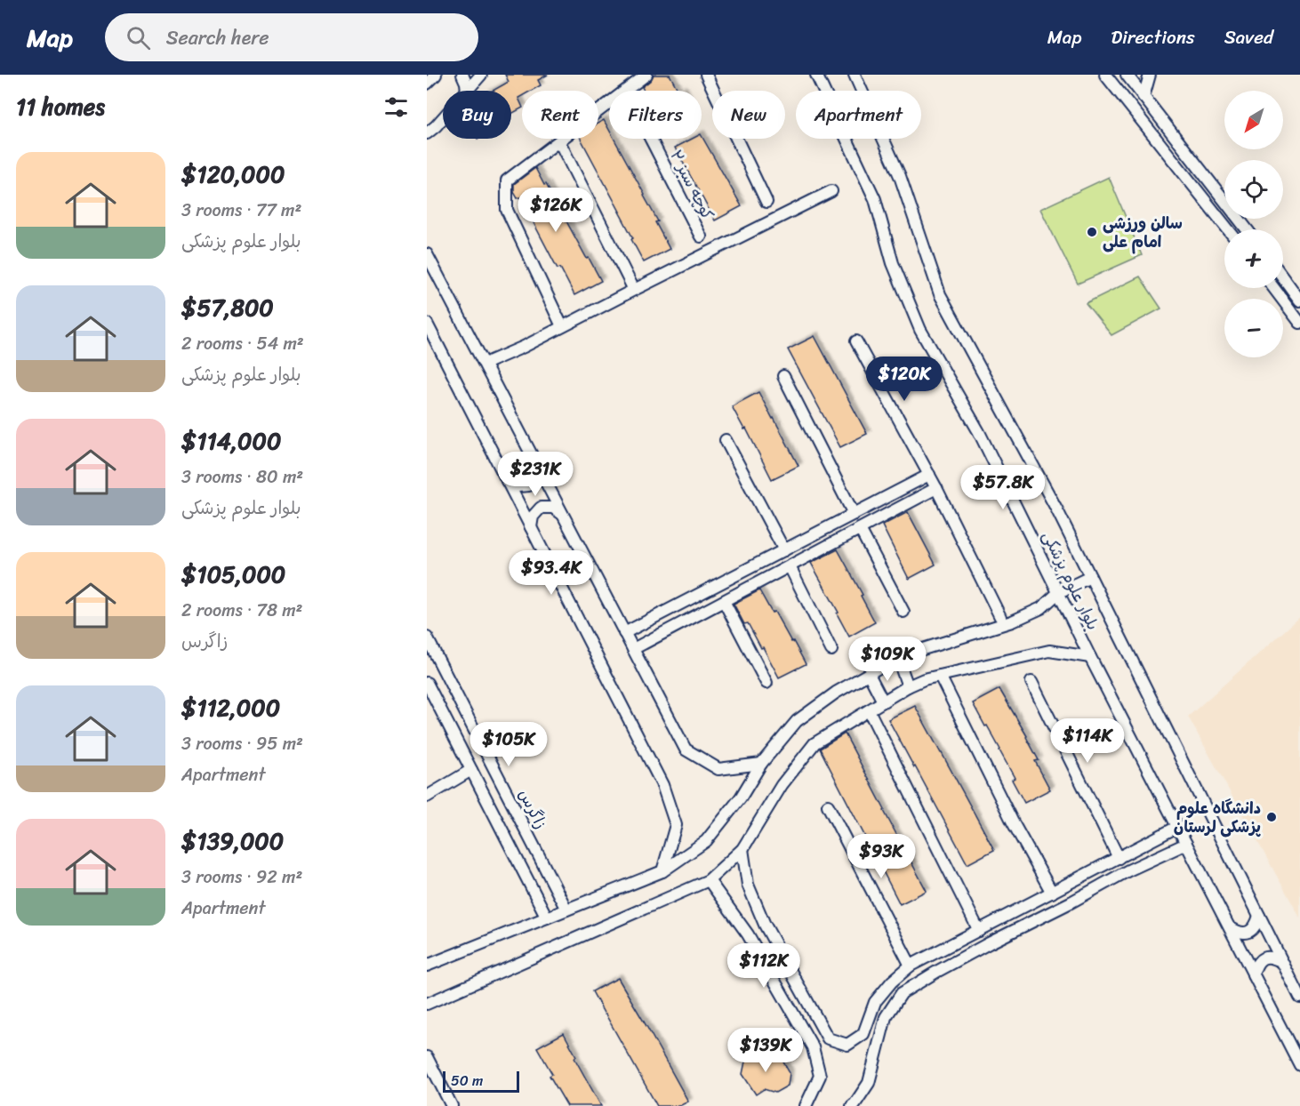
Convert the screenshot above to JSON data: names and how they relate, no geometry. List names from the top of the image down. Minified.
{"streets":{"street":["کوچه سبز ۲","بلوار علوم پزشکی","زاگرس"]},"places":["سالن ورزشی امام علی","دانشگاه علوم پزشکی لرستان"],"scale_bar":"50 m","north":"bottom left","page":{"header":"Map","search":"Search here","nav":["Map","Directions","Saved"],"heading":"11 homes","map_buttons":["+","−"],"chip":["Buy","Rent","Filters","New","Apartment"],"list":[{"name":"$120,000","note":"3 rooms · 77 m² · بلوار علوم پزشکی"},{"name":"$57,800","note":"2 rooms · 54 m² · بلوار علوم پزشکی"},{"name":"$114,000","note":"3 rooms · 80 m² · بلوار علوم پزشکی"},{"name":"$105,000","note":"2 rooms · 78 m² · زاگرس"},{"name":"$112,000","note":"3 rooms · 95 m² · Apartment"},{"name":"$139,000","note":"3 rooms · 92 m² · Apartment"}],"price":["$126K","$120K","$231K","$57.8K","$93.4K","$109K","$114K","$105K","$93K","$112K","$139K"],"scale":"50 m"}}
